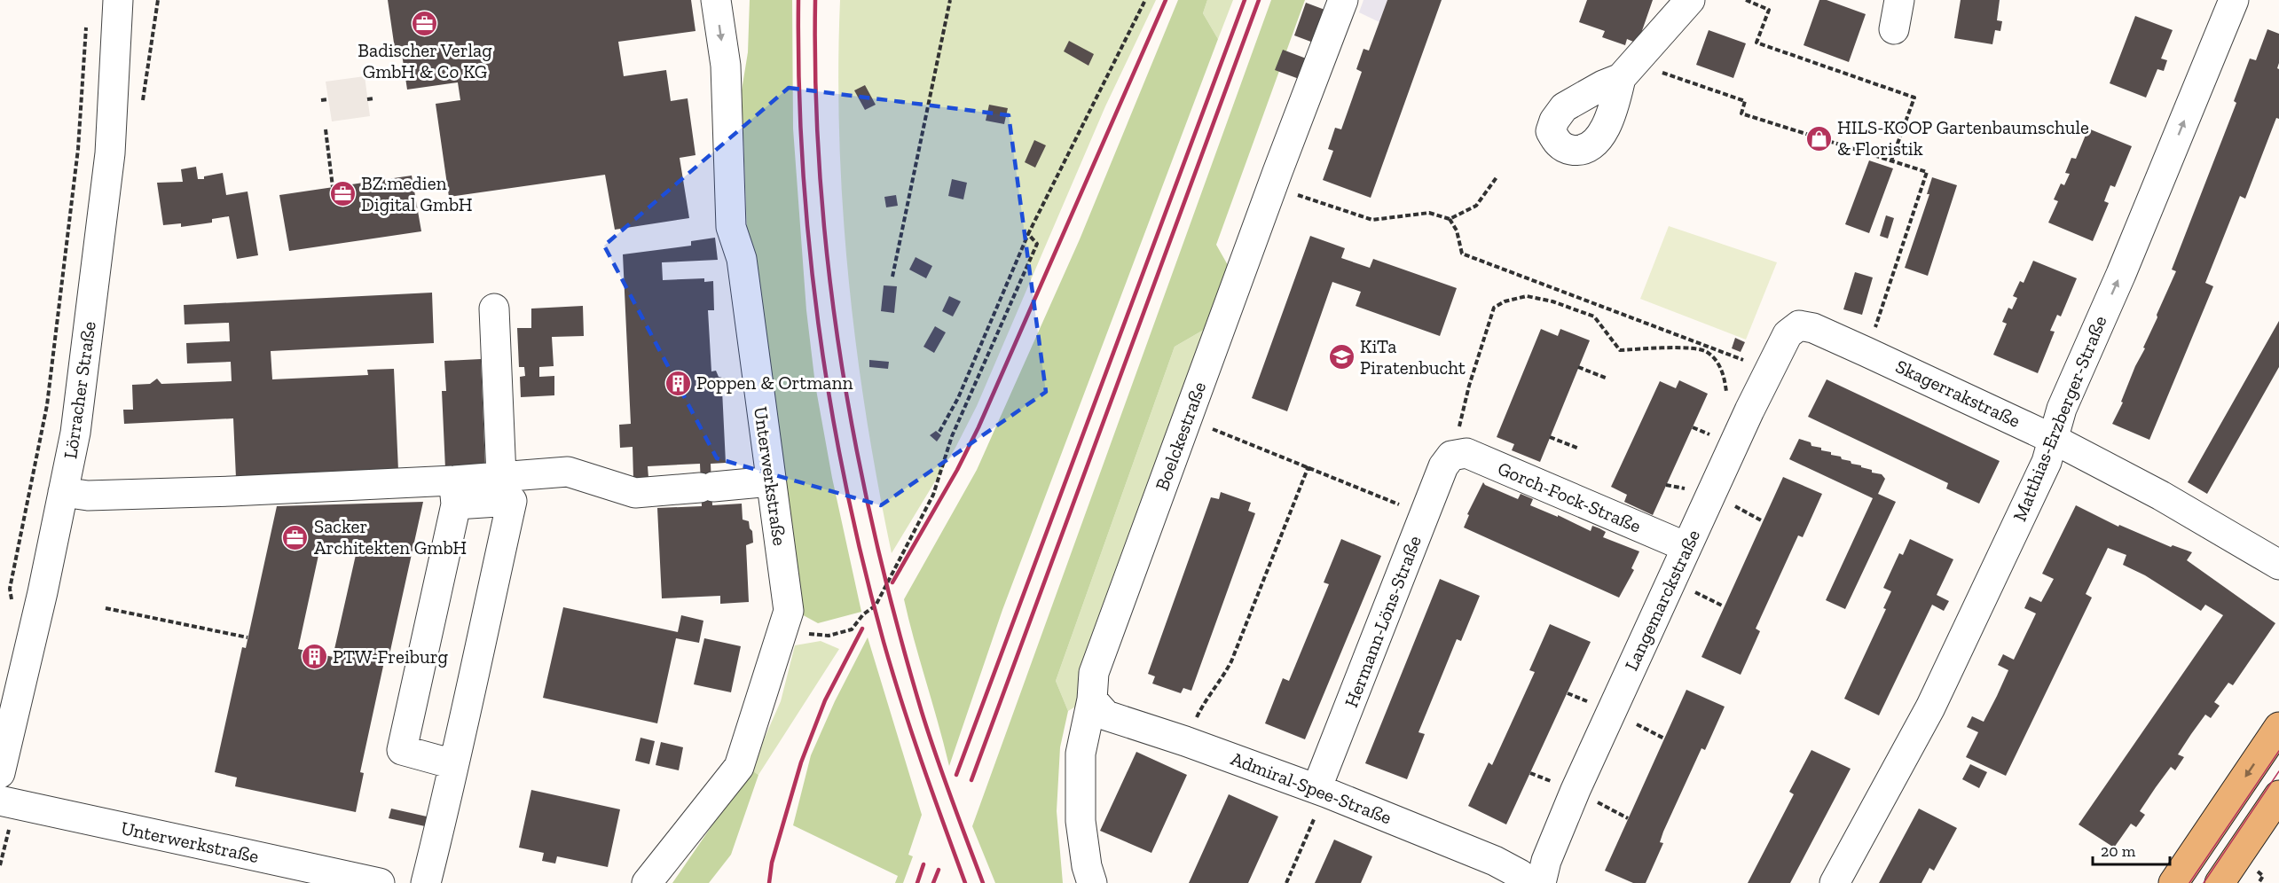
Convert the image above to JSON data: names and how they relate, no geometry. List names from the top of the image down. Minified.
{"streets":{"street":["Lörracher Straße","Skagerrakstraße","Matthias-Erzberger-Straße","Boelckestraße","Unterwerkstraße","Gorch-Fock-Straße","Langemarckstraße","Hermann-Löns-Straße","Admiral-Spee-Straße"]},"crossings":[["Skagerrakstraße","Matthias-Erzberger-Straße"],["Skagerrakstraße","Langemarckstraße"],["Boelckestraße","Admiral-Spee-Straße"],["Gorch-Fock-Straße","Langemarckstraße"],["Gorch-Fock-Straße","Hermann-Löns-Straße"],["Hermann-Löns-Straße","Admiral-Spee-Straße"]],"one_way":["Matthias-Erzberger-Straße","Unterwerkstraße"],"places":{"office":["Badischer Verlag GmbH & Co KG","BZ.medien Digital GmbH","Sacker Architekten GmbH"],"shop":["HILS-KOOP Gartenbaumschule & Floristik"],"school or university":["KiTa Piratenbucht"],"building":["Poppen & Ortmann","PTW-Freiburg"]},"scale_bar":"20 m"}
